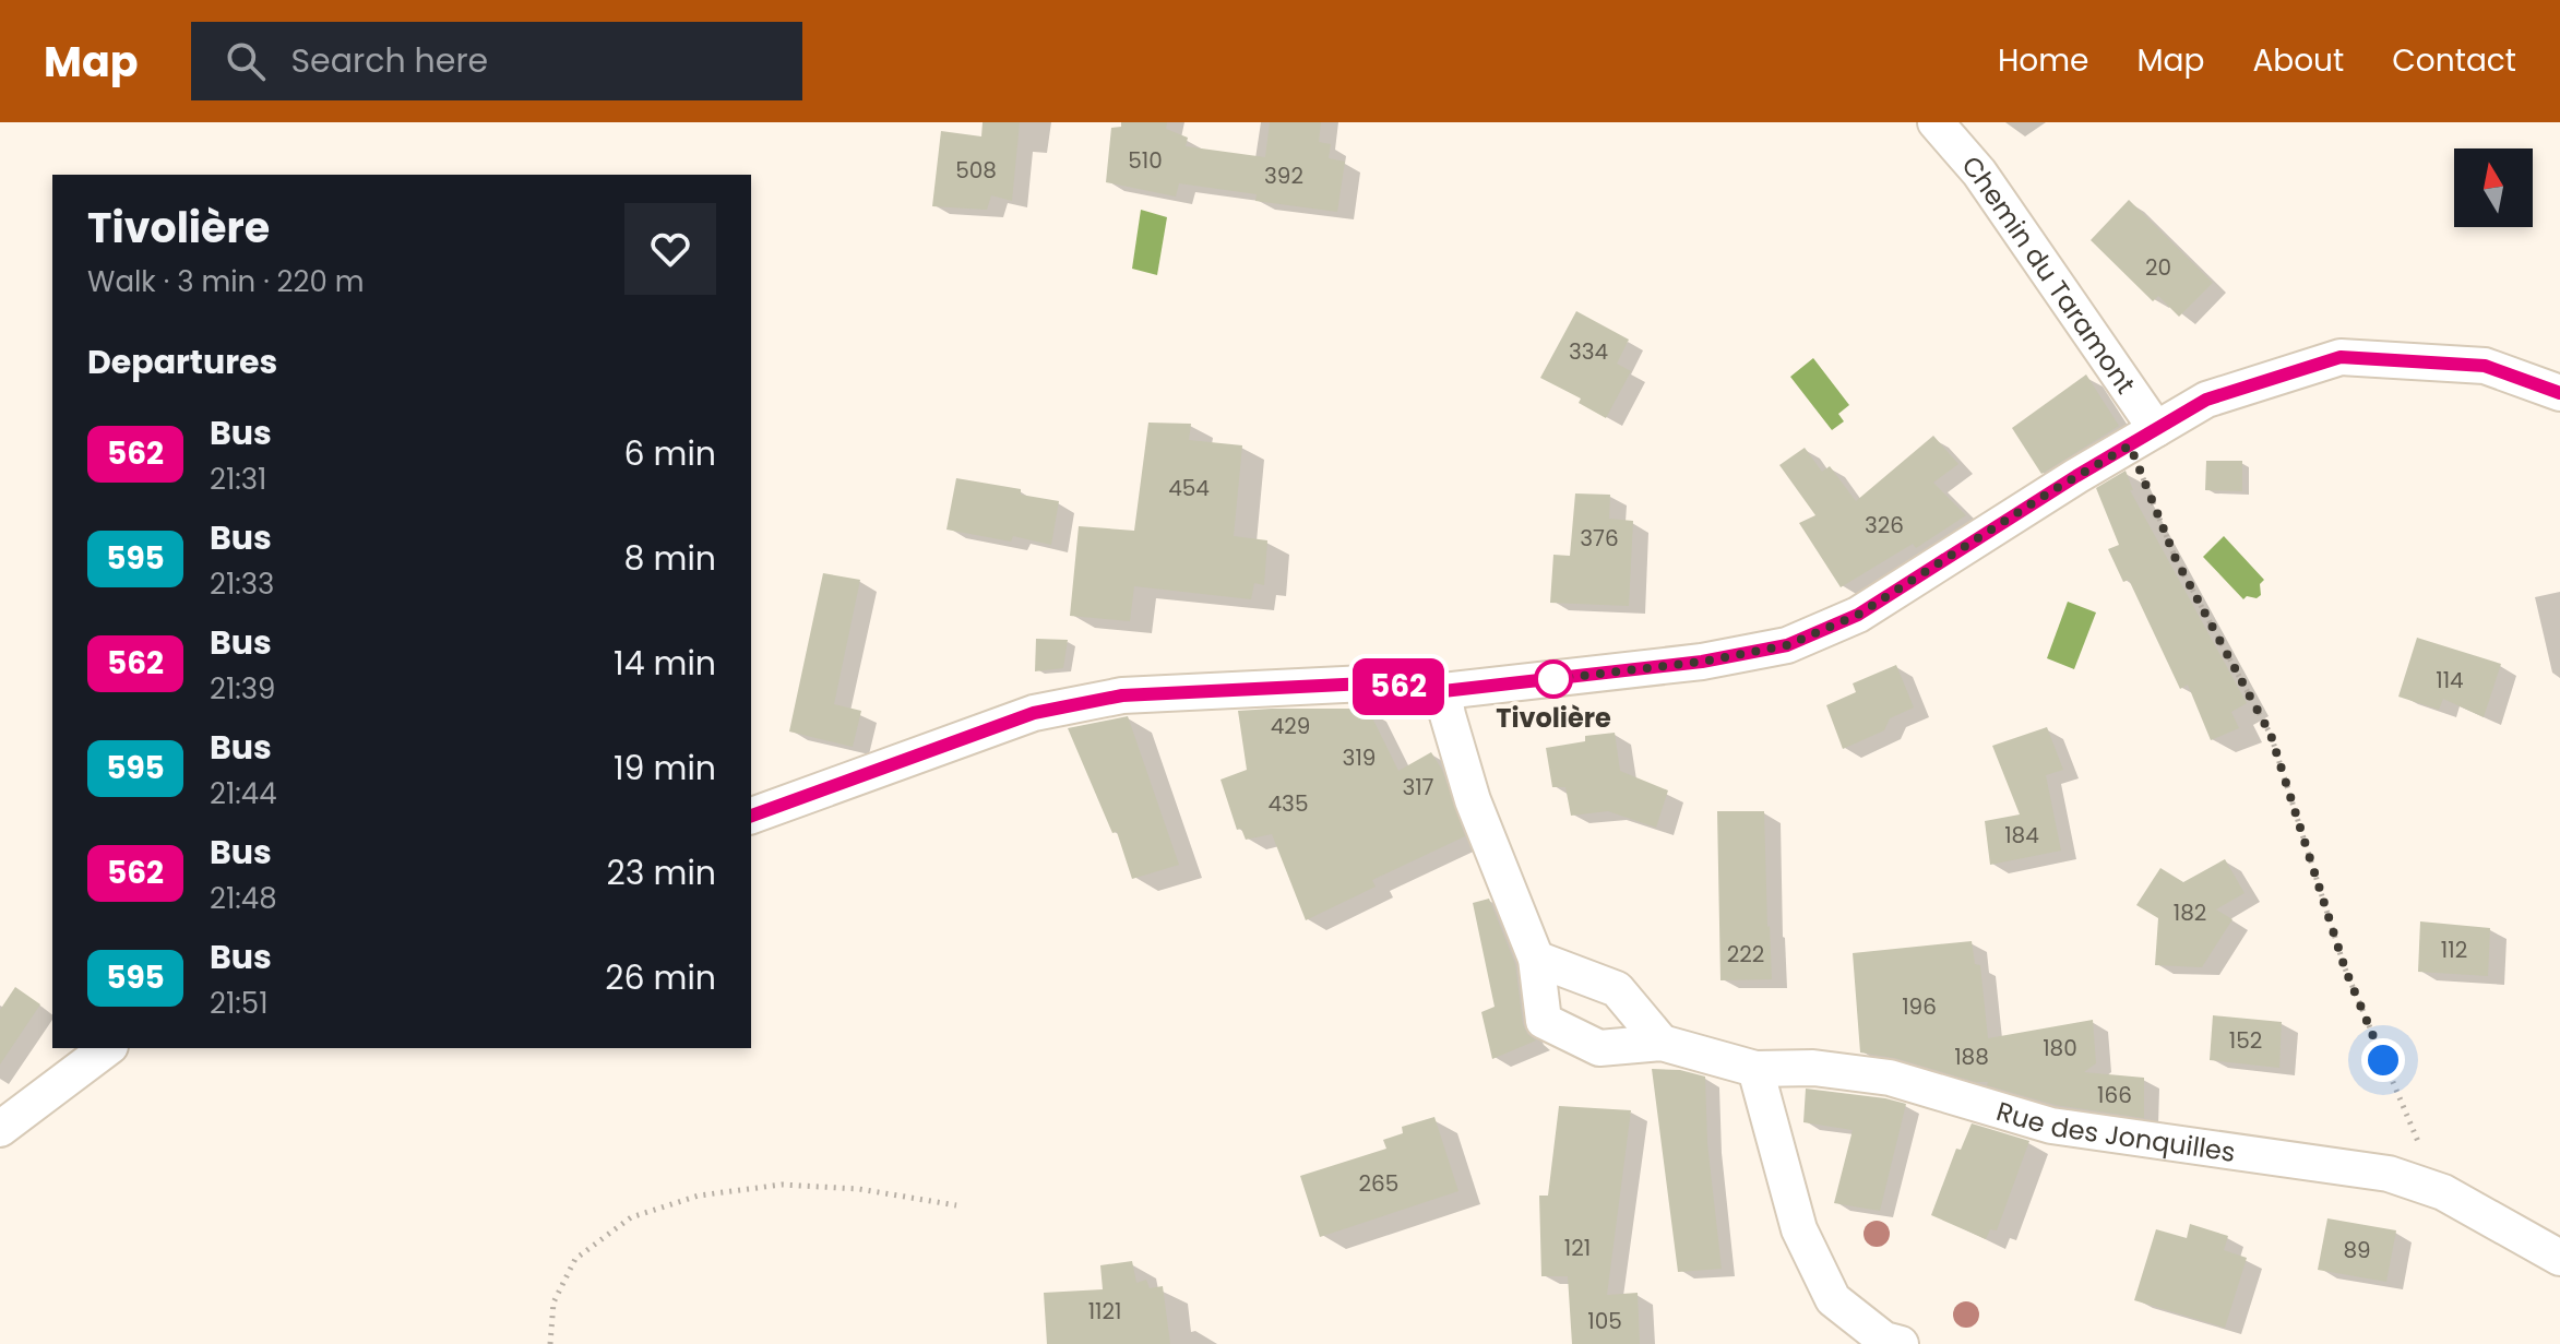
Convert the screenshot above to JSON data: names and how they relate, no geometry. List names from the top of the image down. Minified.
{"streets":{"street":["Chemin du Taramont","Rue des Jonquilles"]},"places":["Tivolière"],"lines":["bus line 562"],"house_numbers":["510","508","392","20","334","454","326","376","114","429","319","317","435","184","182","112","222","196","152","180","188","166","265","121","89","1121","105"],"north":"top","page":{"header":"Map","search":"Search here","nav":["Home","Map","About","Contact"],"on_map":"562","heading":[["Tivolière","Walk · 3 min · 220 m"],"Departures"],"list":[{"mark":"562","name":"Bus","note":"21:31","value":"6 min"},{"mark":"595","name":"Bus","note":"21:33","value":"8 min"},{"mark":"562","name":"Bus","note":"21:39","value":"14 min"},{"mark":"595","name":"Bus","note":"21:44","value":"19 min"},{"mark":"562","name":"Bus","note":"21:48","value":"23 min"},{"mark":"595","name":"Bus","note":"21:51","value":"26 min"}]}}
